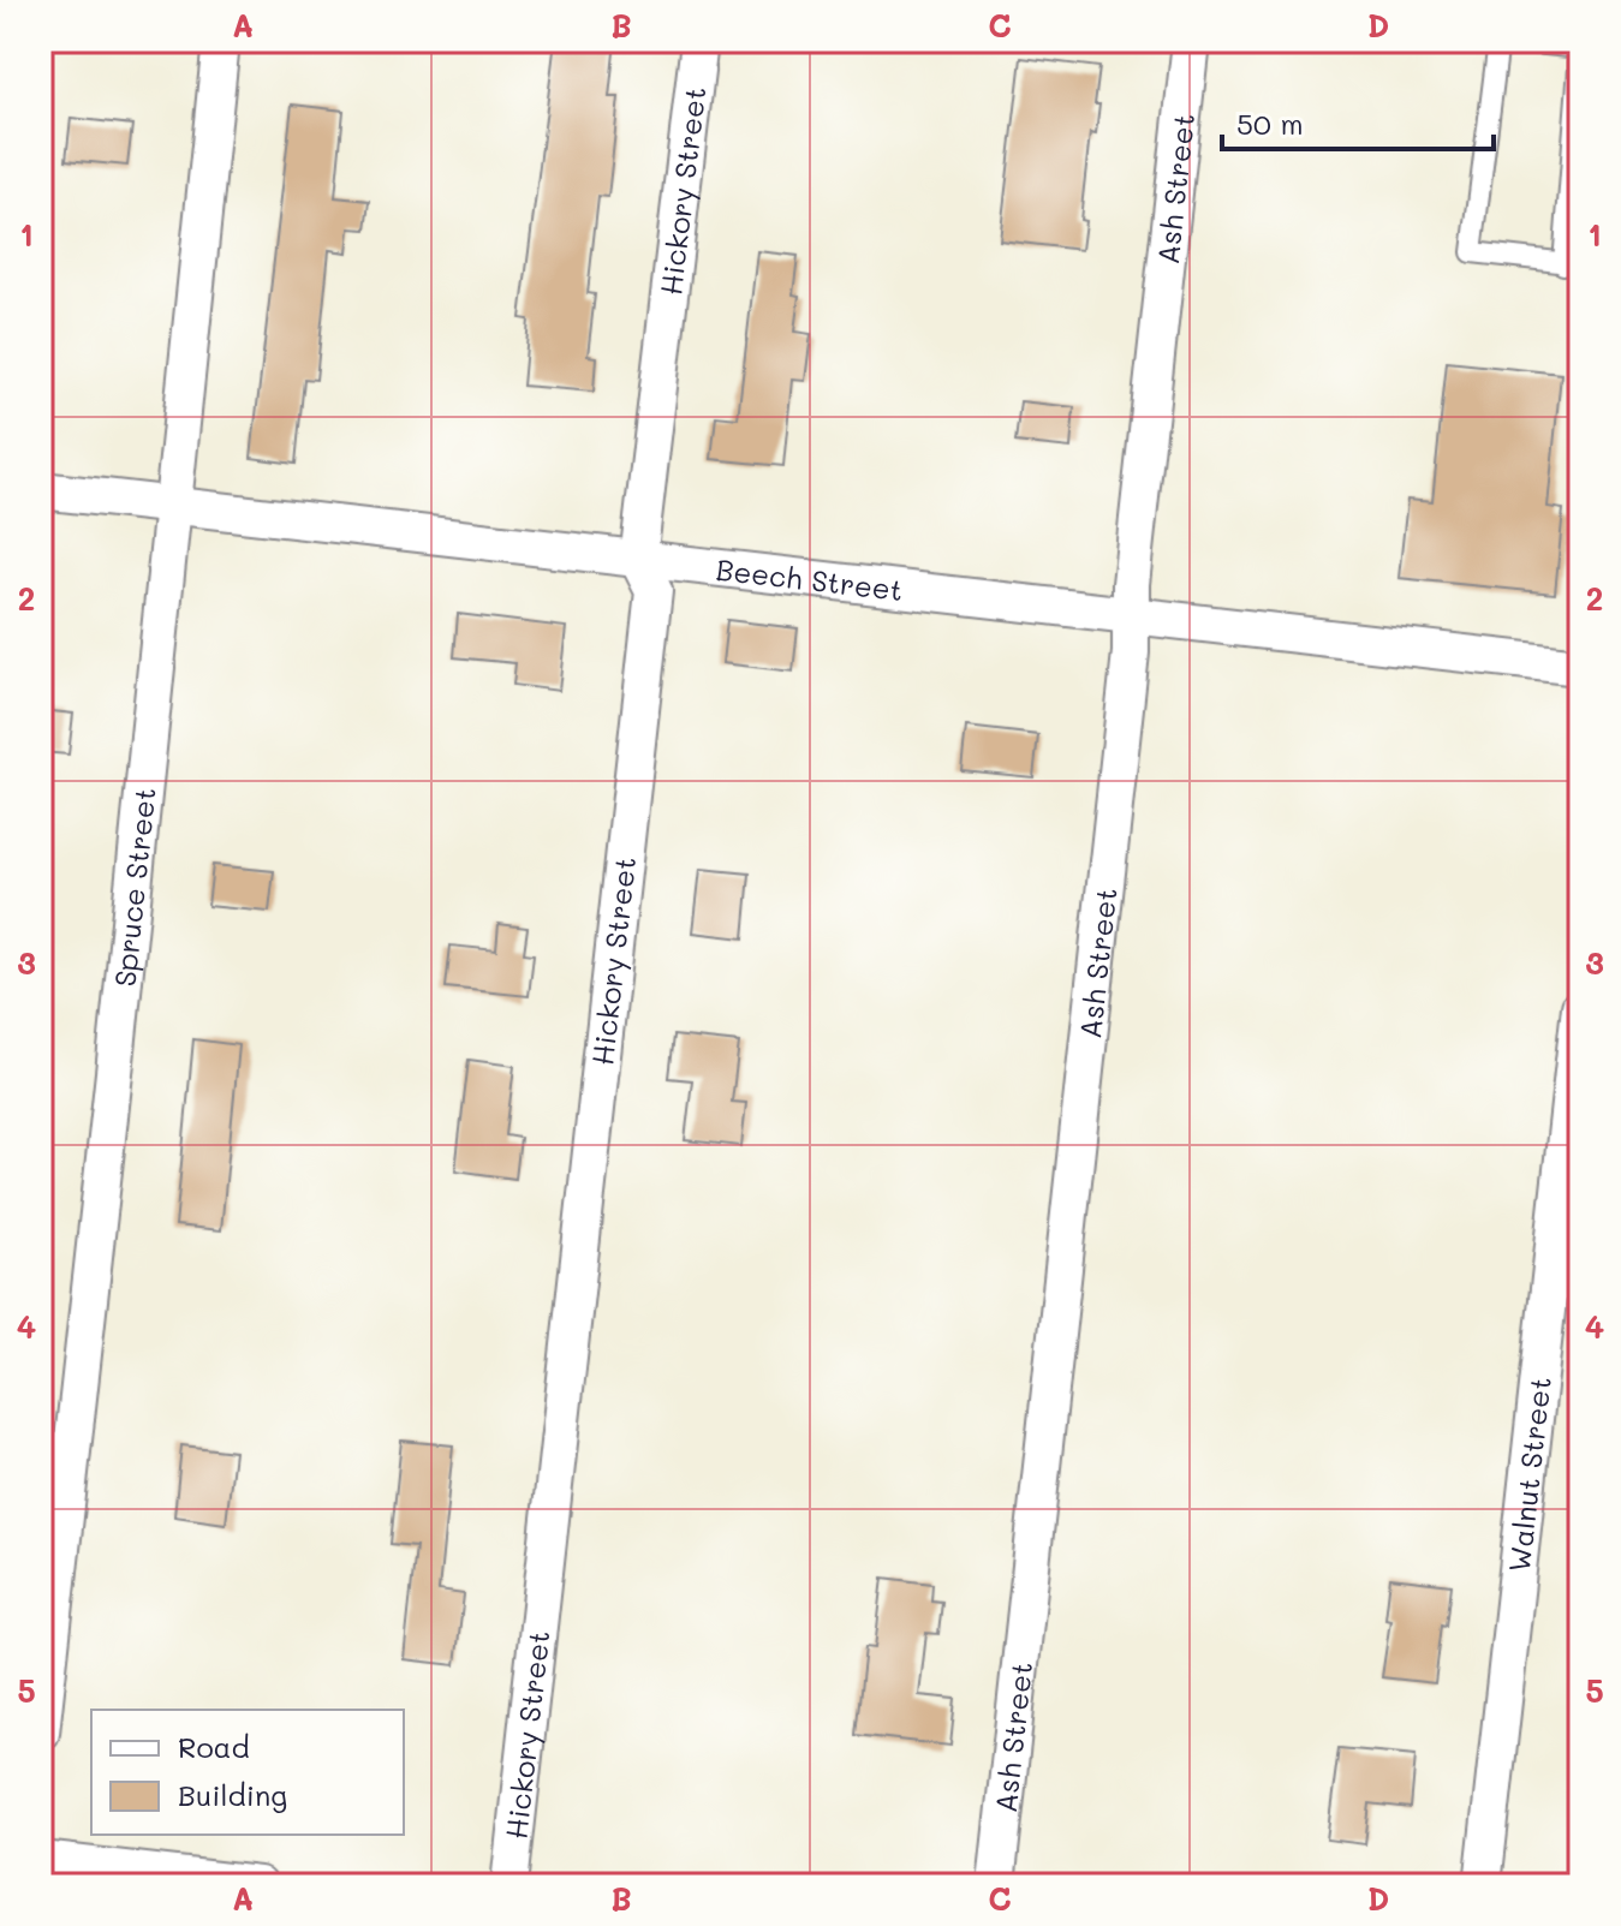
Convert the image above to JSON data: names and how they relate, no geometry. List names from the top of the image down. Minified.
{"streets":{"street":["Ash Street","Hickory Street","Beech Street","Spruce Street","Walnut Street"]},"crossings":[["Ash Street","Beech Street"],["Hickory Street","Beech Street"],["Beech Street","Spruce Street"]],"legend":["Road","Building"],"scale_bar":"50 m","grid":{"columns":["A","B","C","D"],"rows":["1","2","3","4","5"]}}
